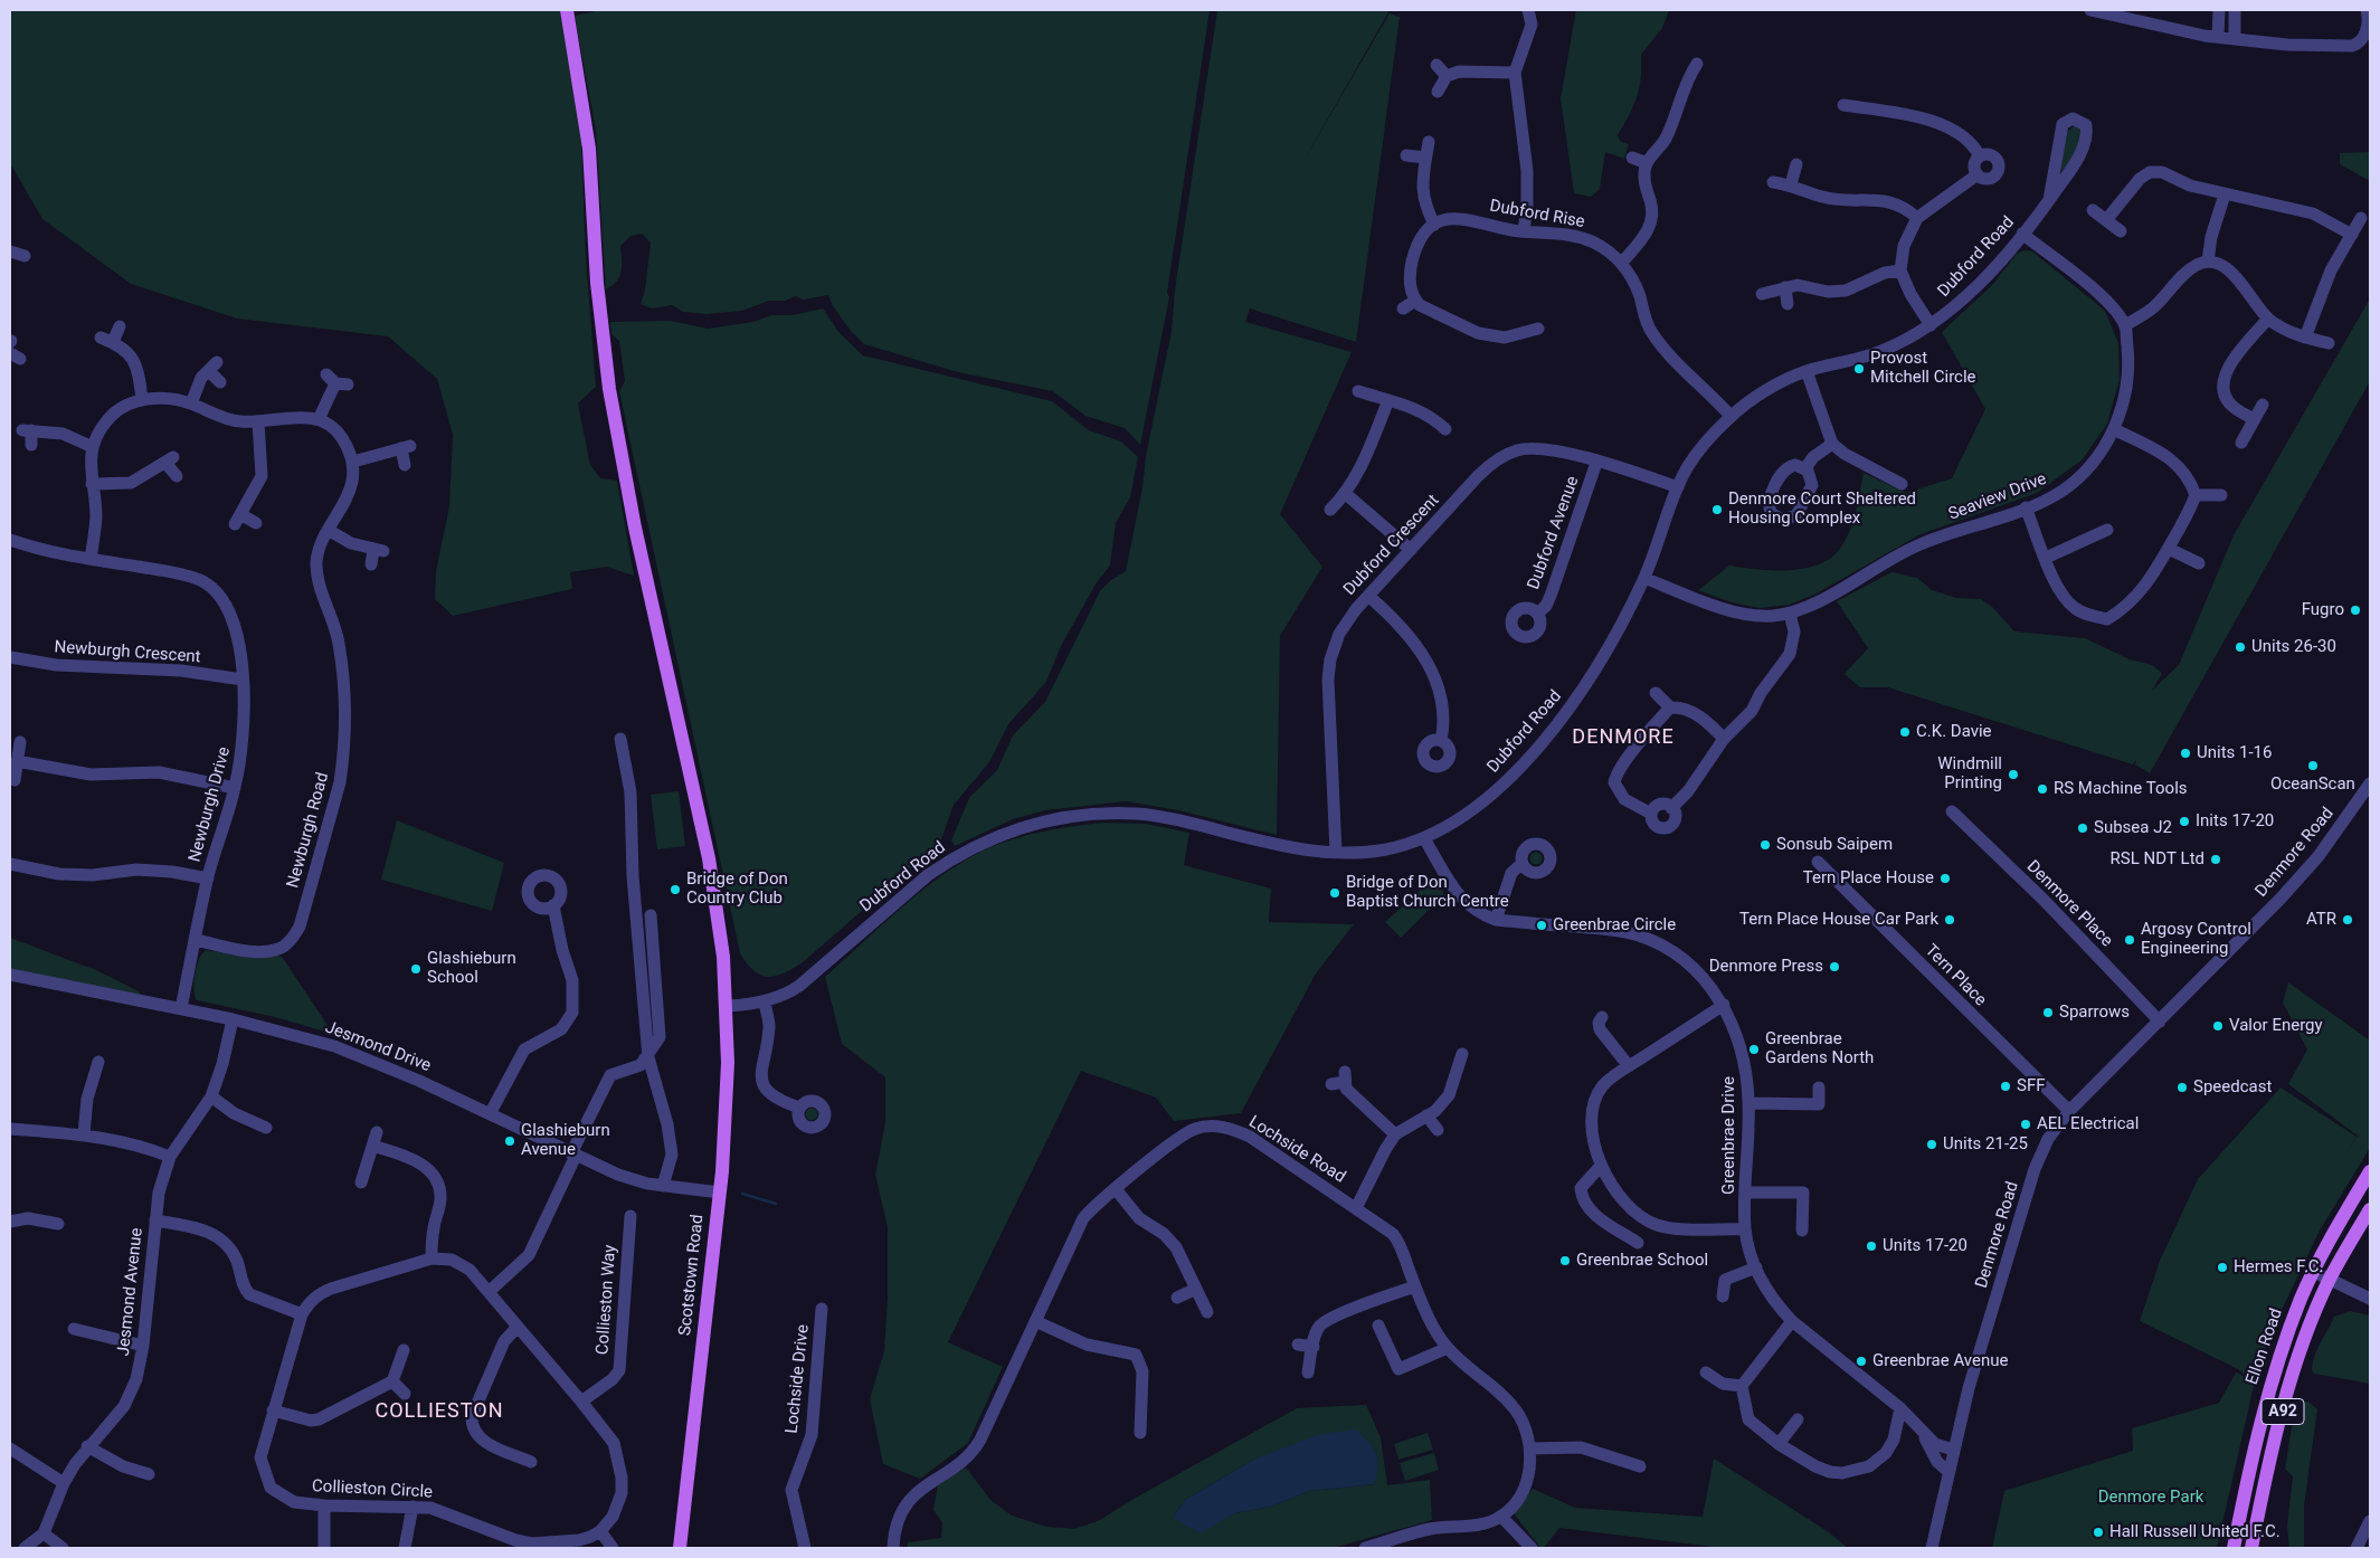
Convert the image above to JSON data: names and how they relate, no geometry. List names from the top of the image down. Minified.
{"streets":{"main road":["Scotstown Road","Ellon Road","A92"],"street":["Dubford Rise","Dubford Road","Seaview Drive","Dubford Avenue","Dubford Crescent","Newburgh Crescent","Newburgh Drive","Newburgh Road","Denmore Road","Denmore Place","Tern Place","Jesmond Drive","Greenbrae Drive","Lochside Road","Jesmond Avenue","Collieston Way","Lochside Drive","Collieston Circle"]},"crossings":[["Dubford Rise","Dubford Road"],["Dubford Road","Seaview Drive"],["Dubford Road","Dubford Crescent"],["Dubford Road","Greenbrae Drive"],["Dubford Road","Scotstown Road"],["Dubford Avenue","Dubford Crescent"],["Newburgh Crescent","Newburgh Drive"],["Newburgh Drive","Newburgh Road"],["Newburgh Drive","Jesmond Drive"],["Denmore Road","Denmore Place"],["Denmore Road","Tern Place"],["Denmore Road","Greenbrae Drive"],["Jesmond Drive","Scotstown Road"],["Jesmond Drive","Jesmond Avenue"],["Collieston Way","Collieston Circle"]],"districts":["DENMORE","COLLIESTON"],"parks":["Denmore Park"],"places":["Provost Mitchell Circle","Denmore Court Sheltered Housing Complex","Fugro","Units 26-30","C.K. Davie","Units 1-16","OceanScan","Windmill Printing","RS Machine Tools","Inits 17-20","Subsea J2","Sonsub Saipem","RSL NDT Ltd","Tern Place House","Bridge of Don Country Club","Bridge of Don Baptist Church Centre","Tern Place House Car Park","ATR","Greenbrae Circle","Argosy Control Engineering","Denmore Press","Glashieburn School","Sparrows","Valor Energy","Greenbrae Gardens North","SFF","Speedcast","AEL Electrical","Glashieburn Avenue","Units 21-25","Units 17-20","Greenbrae School","Hermes F.C.","Greenbrae Avenue","Hall Russell United F.C."]}
